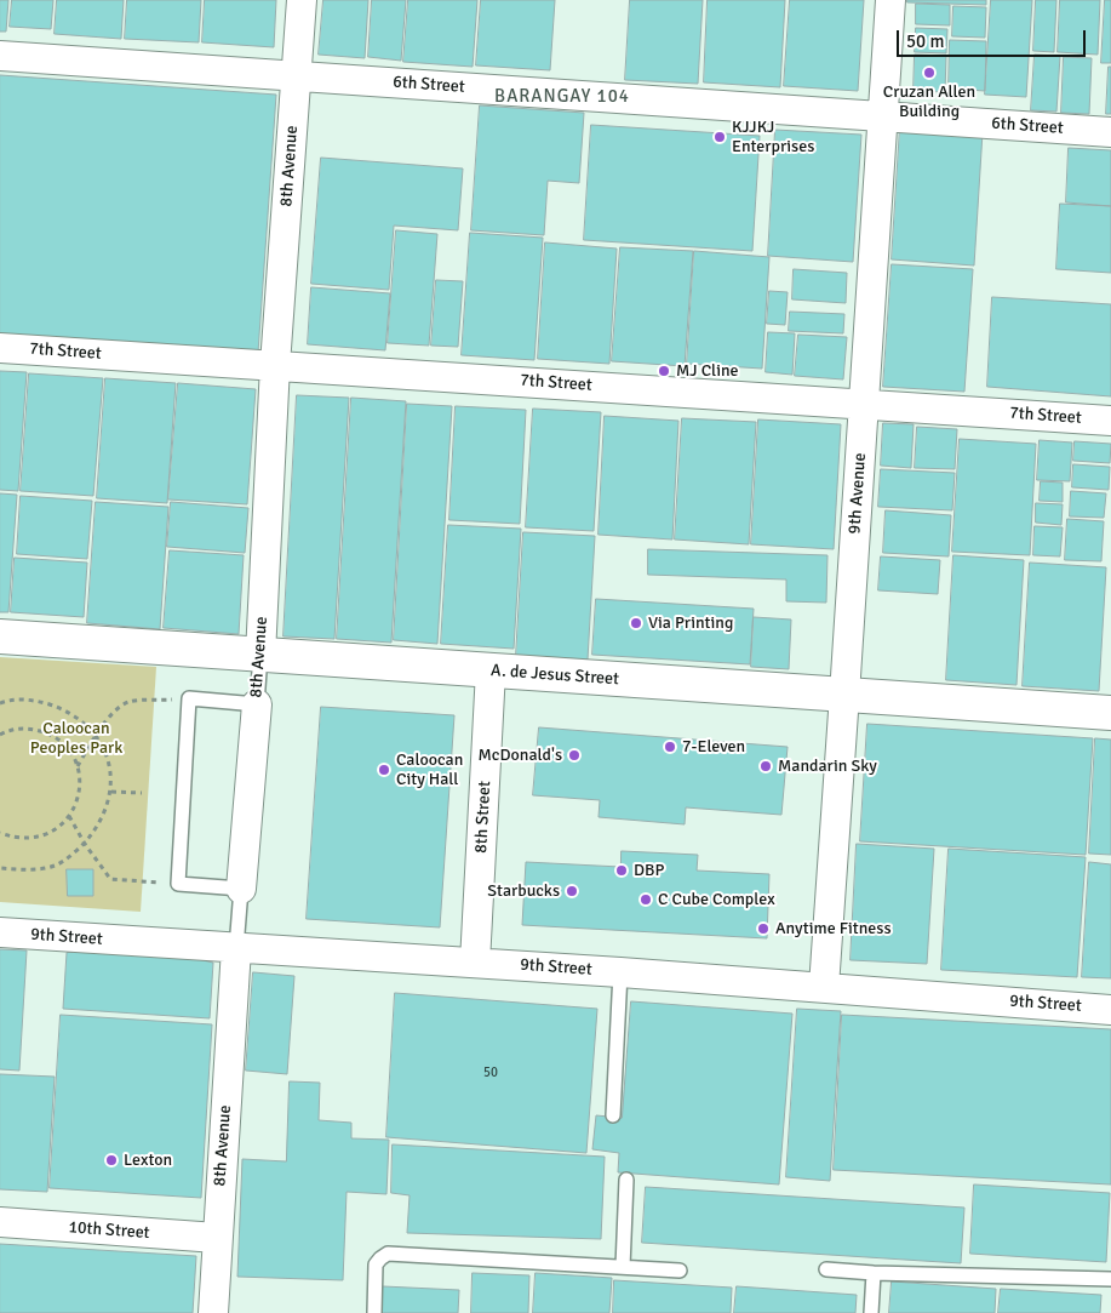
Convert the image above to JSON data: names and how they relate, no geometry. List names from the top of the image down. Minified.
{"streets":{"main road":["A. de Jesus Street"],"street":["6th Street","8th Avenue","7th Street","9th Avenue","8th Street","9th Street","10th Street"]},"crossings":[["6th Street","8th Avenue"],["6th Street","9th Avenue"],["8th Avenue","7th Street"],["8th Avenue","A. de Jesus Street"],["8th Avenue","9th Street"],["8th Avenue","10th Street"],["7th Street","9th Avenue"],["9th Avenue","A. de Jesus Street"],["9th Avenue","9th Street"],["A. de Jesus Street","8th Street"],["8th Street","9th Street"]],"districts":["BARANGAY 104"],"parks":["Caloocan Peoples Park"],"places":["Cruzan Allen Building","KJJKJ Enterprises","MJ Cline","Via Printing","7-Eleven","McDonald's","Mandarin Sky","Caloocan City Hall","DBP","Starbucks","C Cube Complex","Anytime Fitness","Lexton"],"house_numbers":["50"],"scale_bar":"50 m"}
